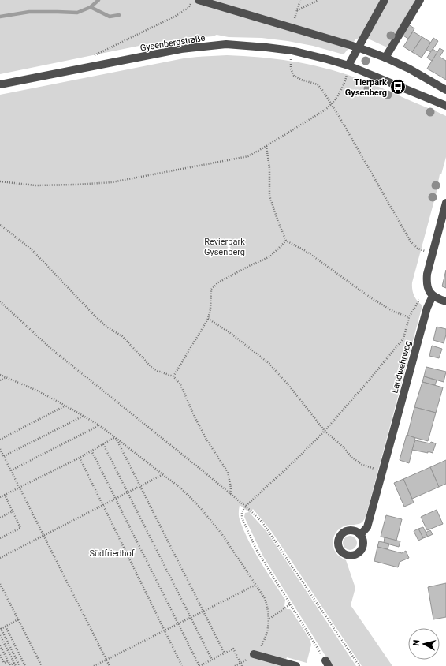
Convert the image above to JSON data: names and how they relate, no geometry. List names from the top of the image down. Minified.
{"streets":{"street":["Gysenbergstraße","Landwehrweg"]},"parks":["Revierpark Gysenberg","Südfriedhof"],"places":{"bus stop":["Tierpark Gysenberg"]},"north":"left"}
